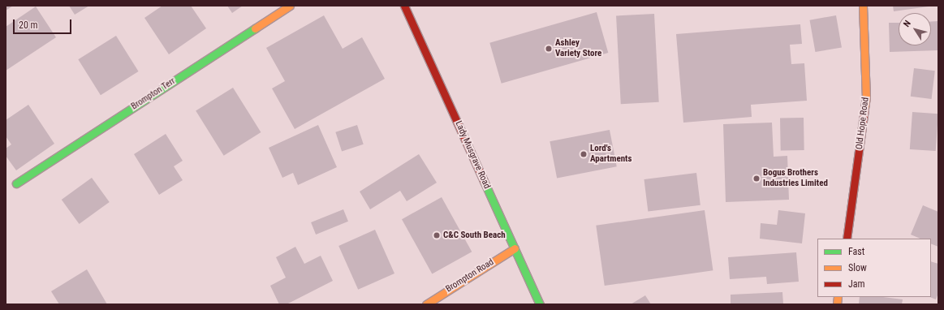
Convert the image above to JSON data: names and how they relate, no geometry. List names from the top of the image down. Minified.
{"streets":{"main road":["Brompton Terr","Old Hope Road","Lady Musgrave Road","Brompton Road"]},"crossings":[["Lady Musgrave Road","Brompton Road"]],"places":["Ashley Variety Store","Lord's Apartments","Bogus Brothers Industries Limited","C&C South Beach"],"legend":["Fast","Slow","Jam"],"scale_bar":"20 m","north":"top left"}
